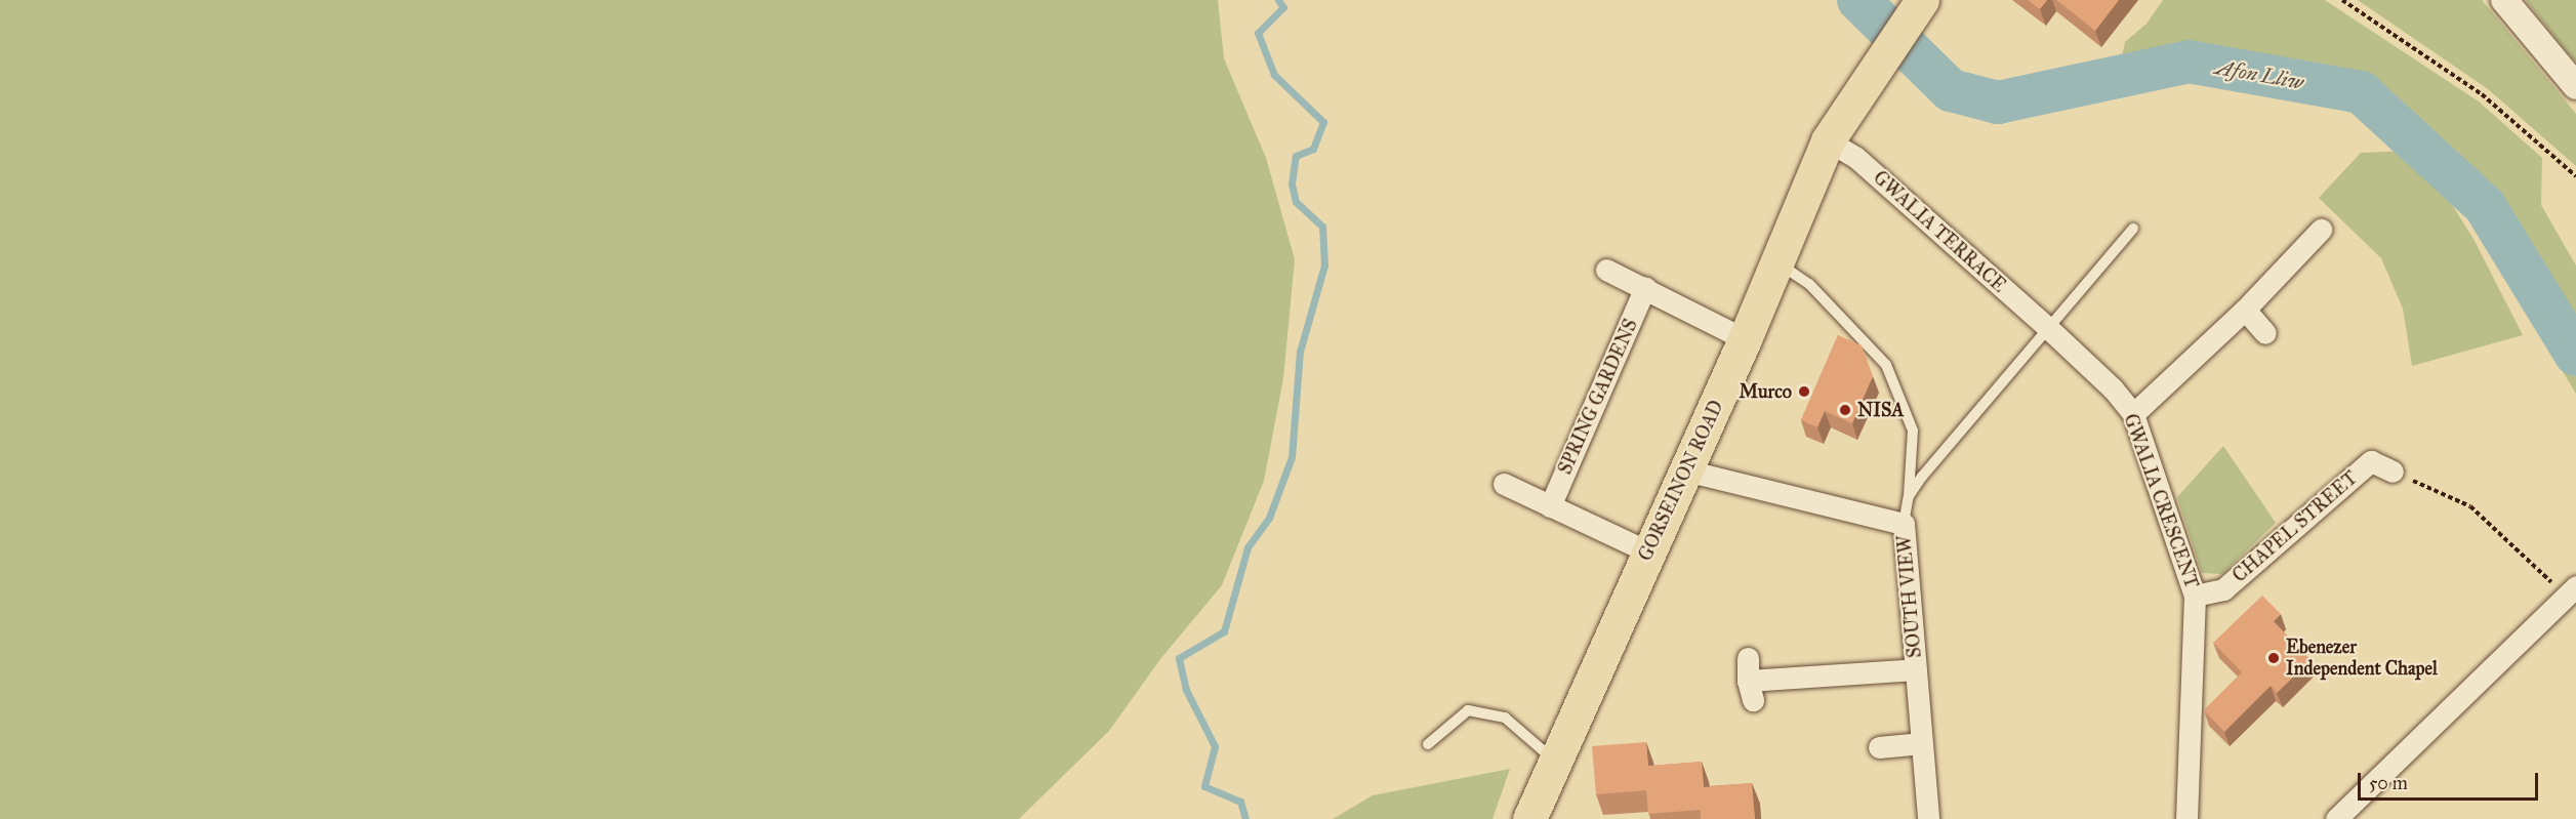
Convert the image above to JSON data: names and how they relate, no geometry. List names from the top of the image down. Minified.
{"streets":{"main road":["GORSEINON ROAD"],"street":["GWALIA TERRACE","SPRING GARDENS","GWALIA CRESCENT","CHAPEL STREET","SOUTH VIEW"]},"crossings":[["GWALIA TERRACE","GORSEINON ROAD"],["GWALIA TERRACE","GWALIA CRESCENT"],["GORSEINON ROAD","SOUTH VIEW"],["GWALIA CRESCENT","CHAPEL STREET"]],"water":["Afon Lliw"],"places":["Murco","NISA","Ebenezer Independent Chapel"],"scale_bar":"50 m"}
